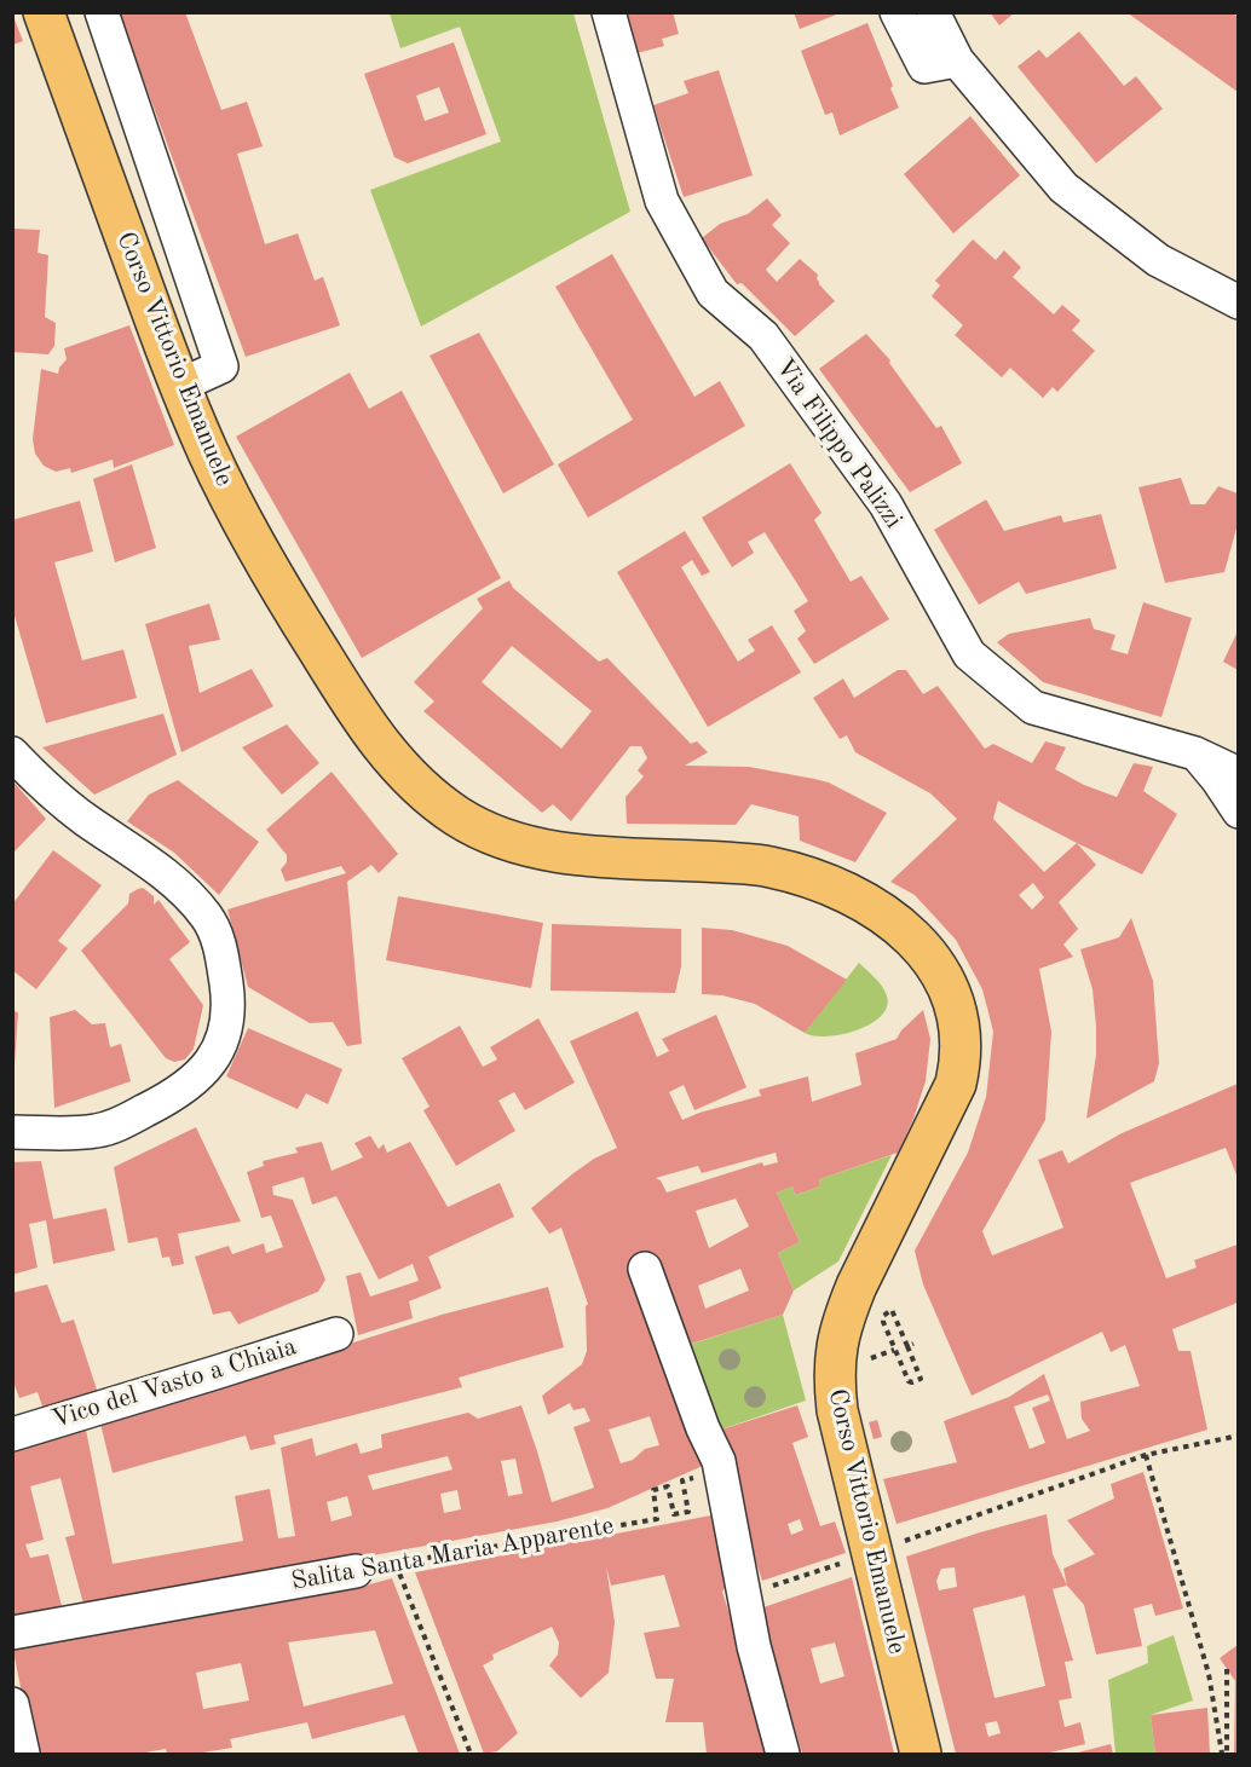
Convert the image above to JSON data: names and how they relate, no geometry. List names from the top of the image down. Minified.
{"streets":{"main road":["Corso Vittorio Emanuele"],"street":["Via Filippo Palizzi","Vico del Vasto a Chiaia","Salita Santa Maria Apparente"]}}
